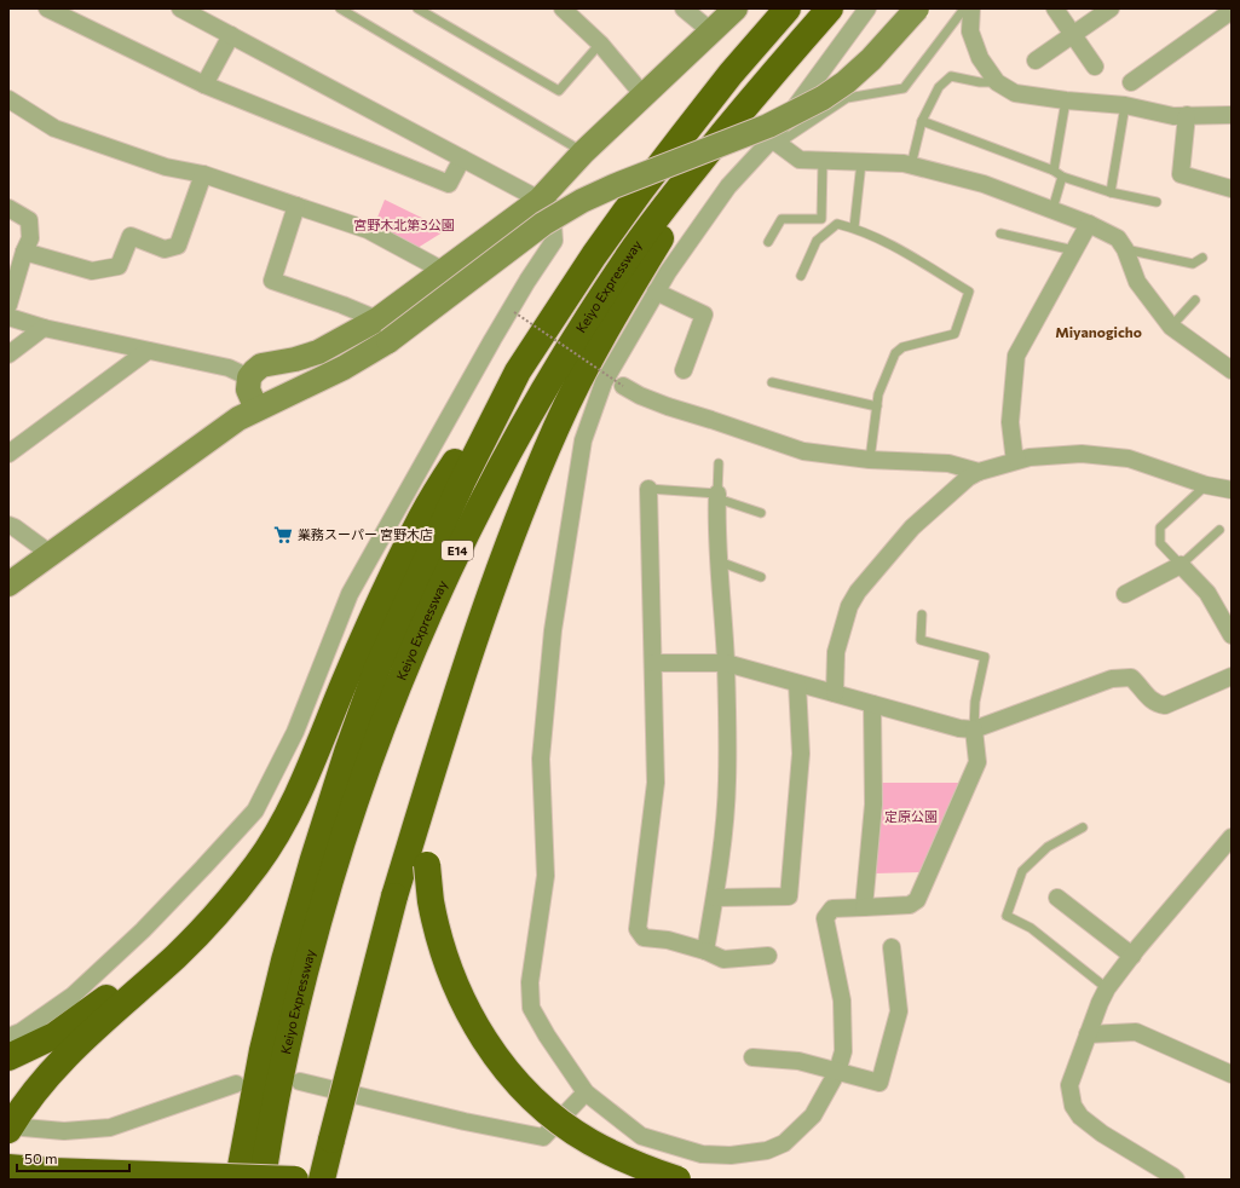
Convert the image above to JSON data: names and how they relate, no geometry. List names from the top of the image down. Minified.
{"streets":{"highway":["Keiyo Expressway","E14"]},"districts":["Miyanogicho"],"parks":["宮野木北第3公園","定原公園"],"places":{"supermarket":["業務スーパー 宮野木店"]},"scale_bar":"50 m"}
